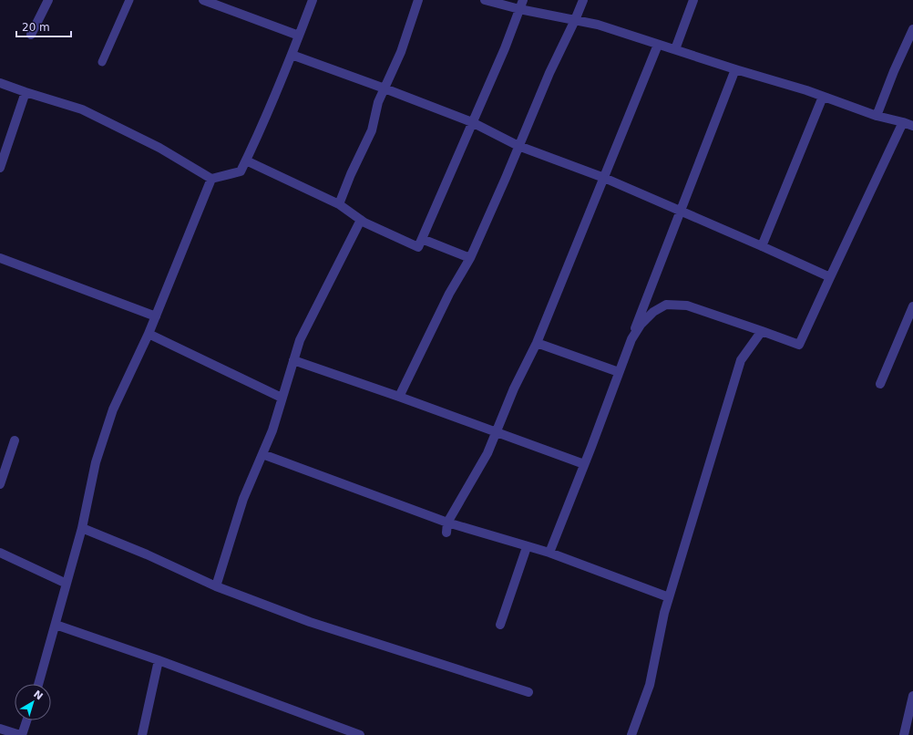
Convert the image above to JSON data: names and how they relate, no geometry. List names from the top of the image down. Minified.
{"scale_bar":"20 m","north":"top right"}
